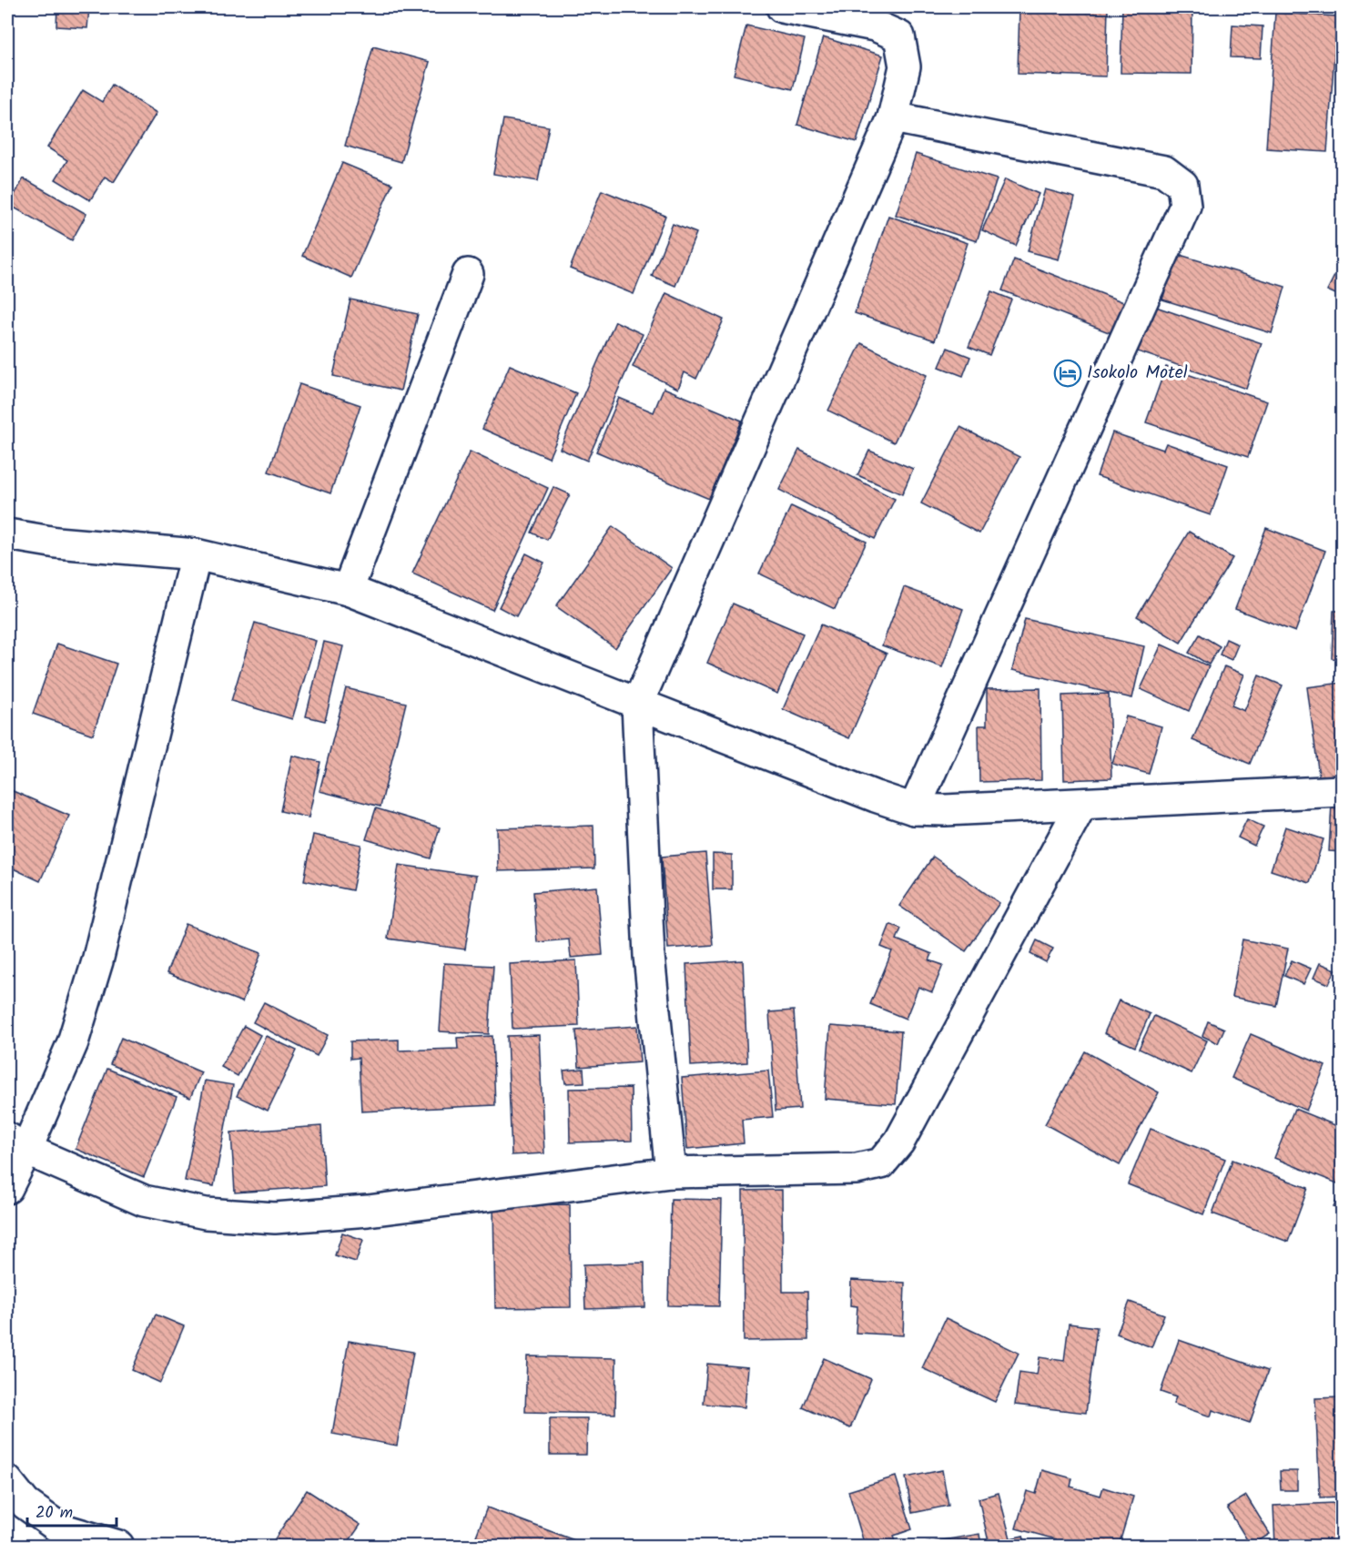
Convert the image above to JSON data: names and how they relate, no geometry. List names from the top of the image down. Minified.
{"places":{"hotel":["Isokolo Motel"]},"scale_bar":"20 m"}
